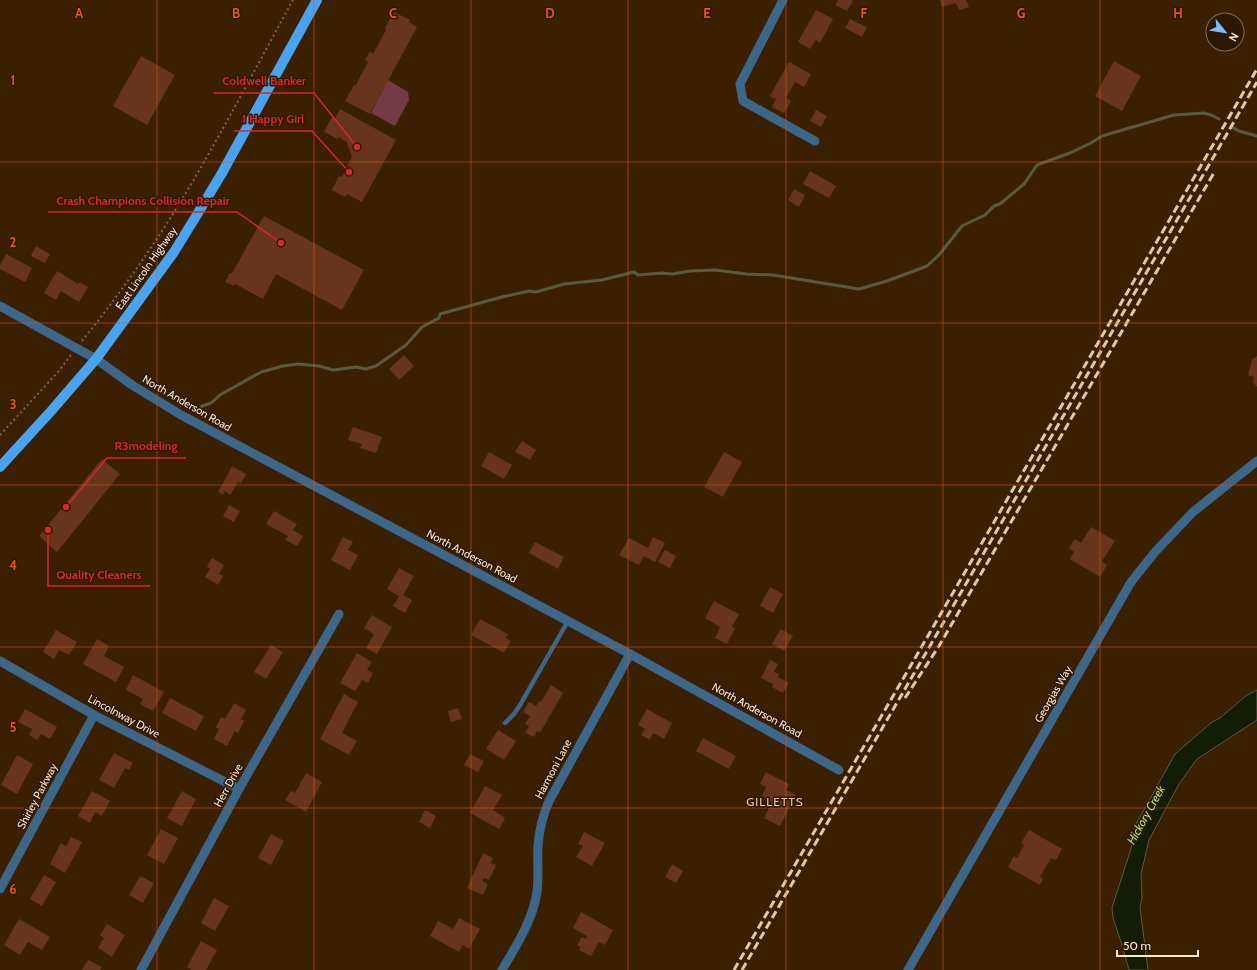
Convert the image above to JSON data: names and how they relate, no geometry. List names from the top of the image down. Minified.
{"streets":{"main road":["East Lincoln Highway"],"street":["North Anderson Road","Georgias Way","Lincolnway Drive","Harmoni Lane","Herr Drive","Shirley Parkway"]},"crossings":[["East Lincoln Highway","North Anderson Road"],["North Anderson Road","Harmoni Lane"],["Lincolnway Drive","Herr Drive"],["Lincolnway Drive","Shirley Parkway"]],"districts":["GILLETTS"],"water":["Hickory Creek"],"places":["Coldwell Banker","1 Happy Girl","Crash Champions Collision Repair","R3modeling","Quality Cleaners"],"scale_bar":"50 m","north":"bottom right","grid":{"columns":["A","B","C","D","E","F","G","H"],"rows":["1","2","3","4","5","6"]}}
